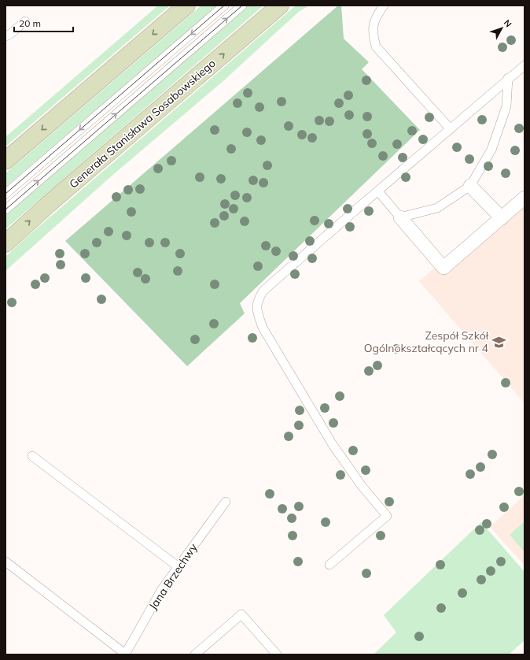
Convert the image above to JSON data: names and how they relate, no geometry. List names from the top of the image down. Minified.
{"streets":{"main road":["Generała Stanisława Sosabowskiego"],"lane":["Jana Brzechwy"]},"places":{"school or university":["Zespół Szkół Ogólnokształcących nr 4"]},"scale_bar":"20 m","north":"top right"}
